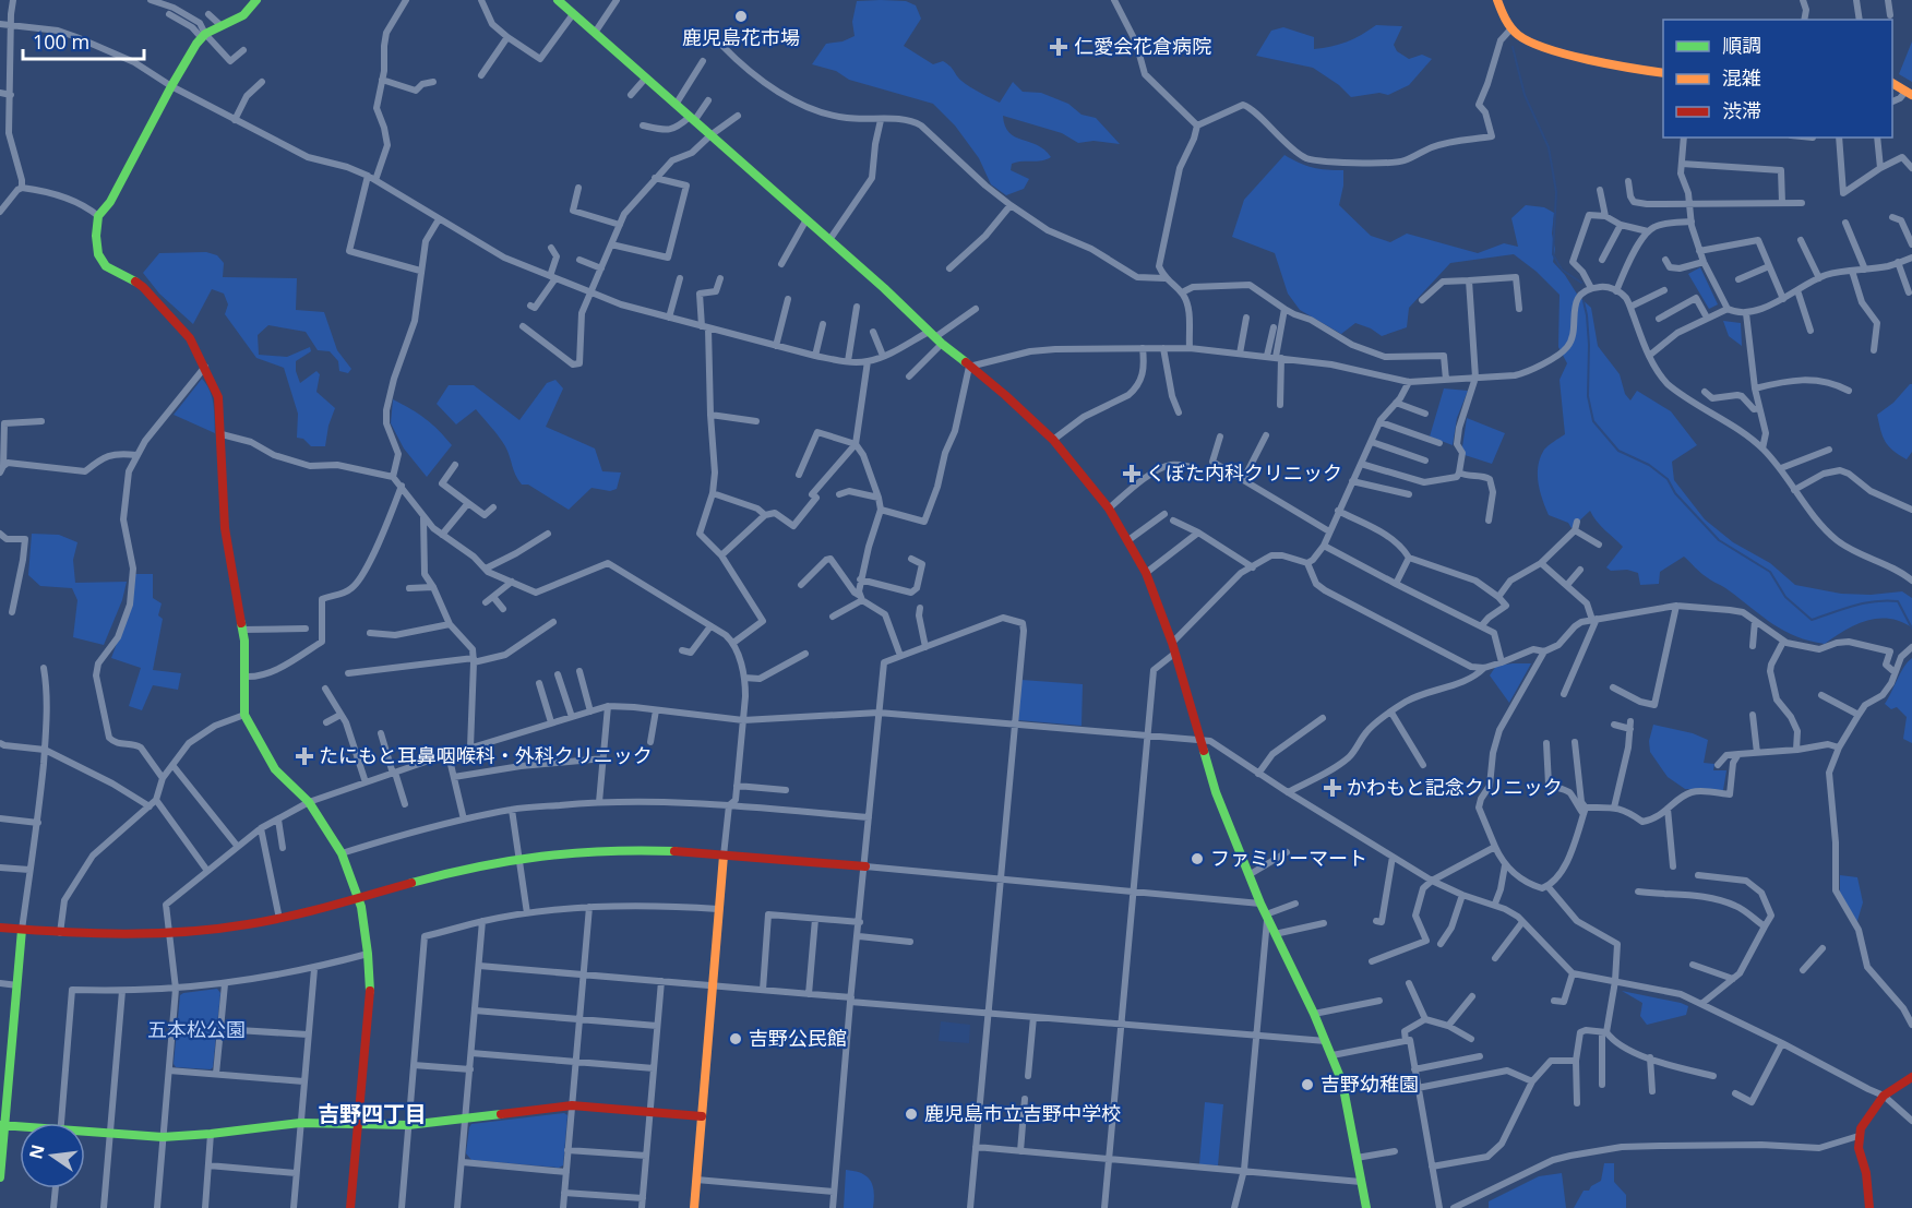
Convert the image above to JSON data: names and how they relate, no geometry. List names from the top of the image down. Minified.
{"districts":["吉野四丁目"],"parks":["五本松公園"],"places":{"other":["鹿児島花市場","ファミリーマート","吉野公民館","吉野幼稚園","鹿児島市立吉野中学校"],"health":["仁愛会花倉病院","くぼた内科クリニック","たにもと耳鼻咽喉科・外科クリニック","かわもと記念クリニック"]},"legend":["順調","混雑","渋滞"],"scale_bar":"100 m","north":"left"}
